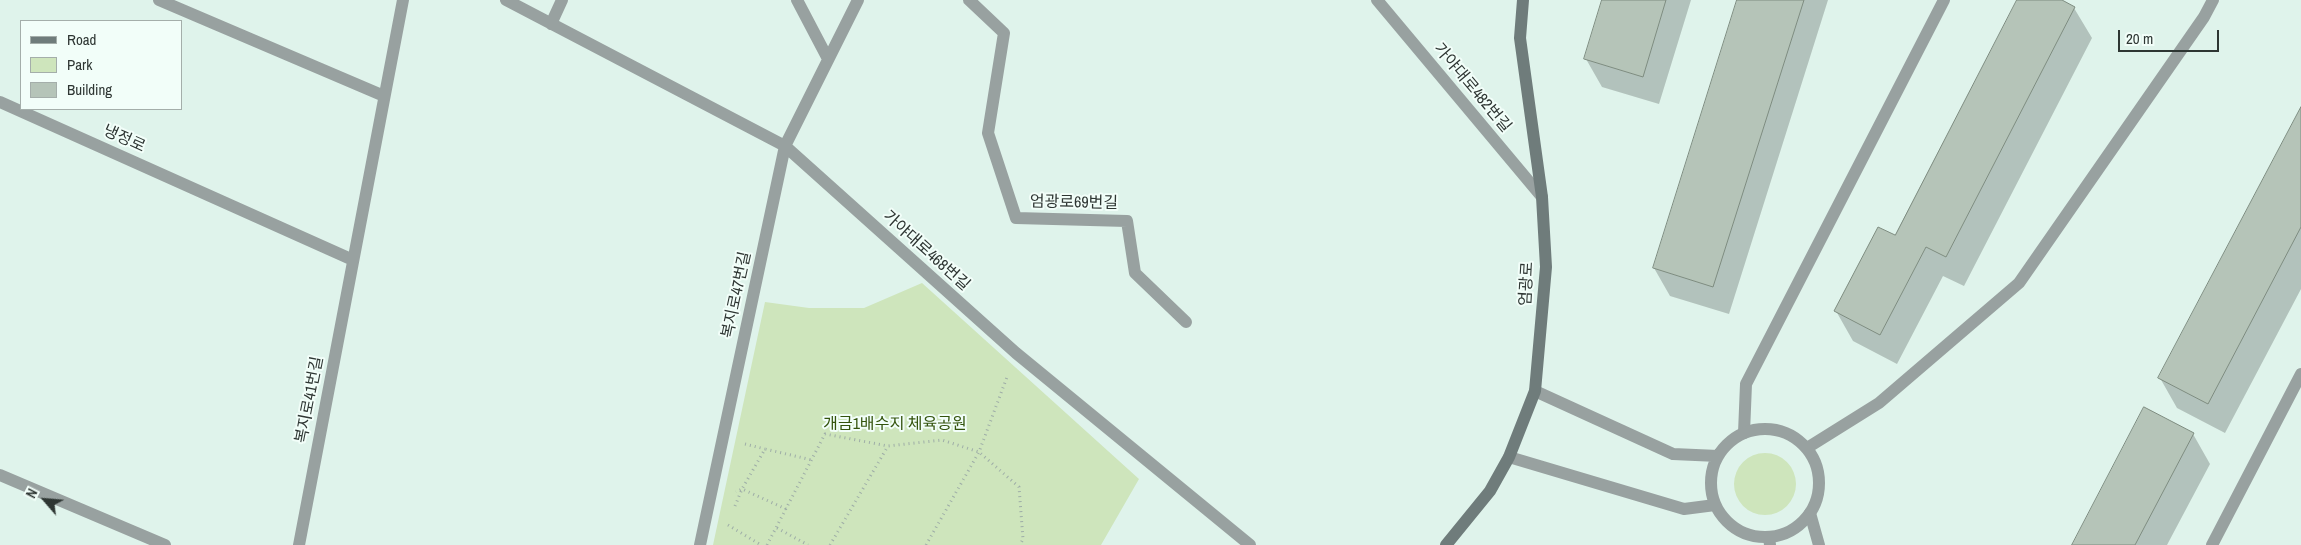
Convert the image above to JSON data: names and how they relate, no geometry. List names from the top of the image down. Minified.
{"streets":{"main road":["엄광로"],"street":["가야대로482번길","냉정로","엄광로69번길","가야대로468번길","복지로47번길","복지로41번길"]},"crossings":[["가야대로482번길","엄광로"],["냉정로","복지로41번길"],["가야대로468번길","복지로47번길"]],"parks":["개금1배수지 체육공원"],"legend":["Road","Park","Building"],"scale_bar":"20 m","north":"top left"}
